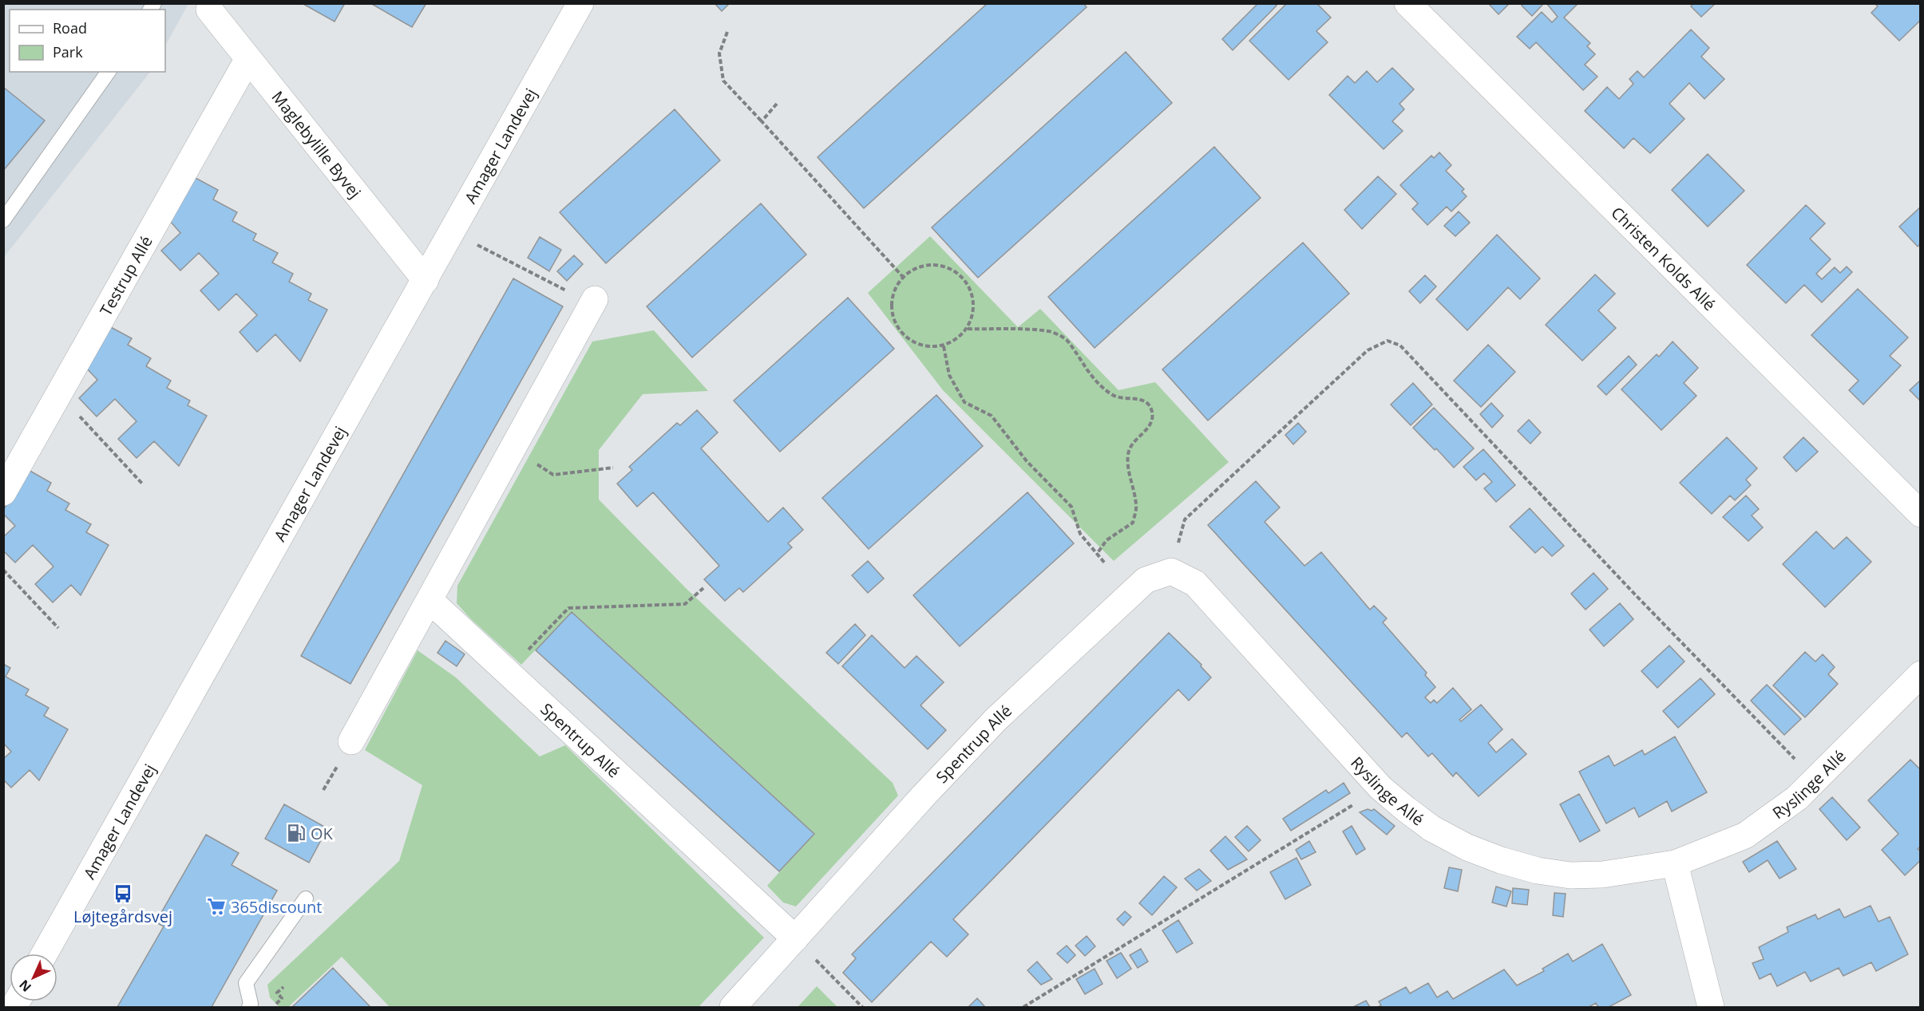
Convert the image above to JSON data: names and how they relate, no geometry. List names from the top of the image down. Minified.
{"streets":{"street":["Maglebylille Byvej","Amager Landevej","Christen Kolds Allé","Testrup Allé","Spentrup Allé","Ryslinge Allé"]},"crossings":[["Maglebylille Byvej","Amager Landevej"],["Maglebylille Byvej","Testrup Allé"],["Spentrup Allé","Ryslinge Allé"]],"places":{"fuel station":["OK"],"bus stop":["Løjtegårdsvej"],"supermarket":["365discount"]},"legend":["Road","Park"],"north":"bottom left"}
